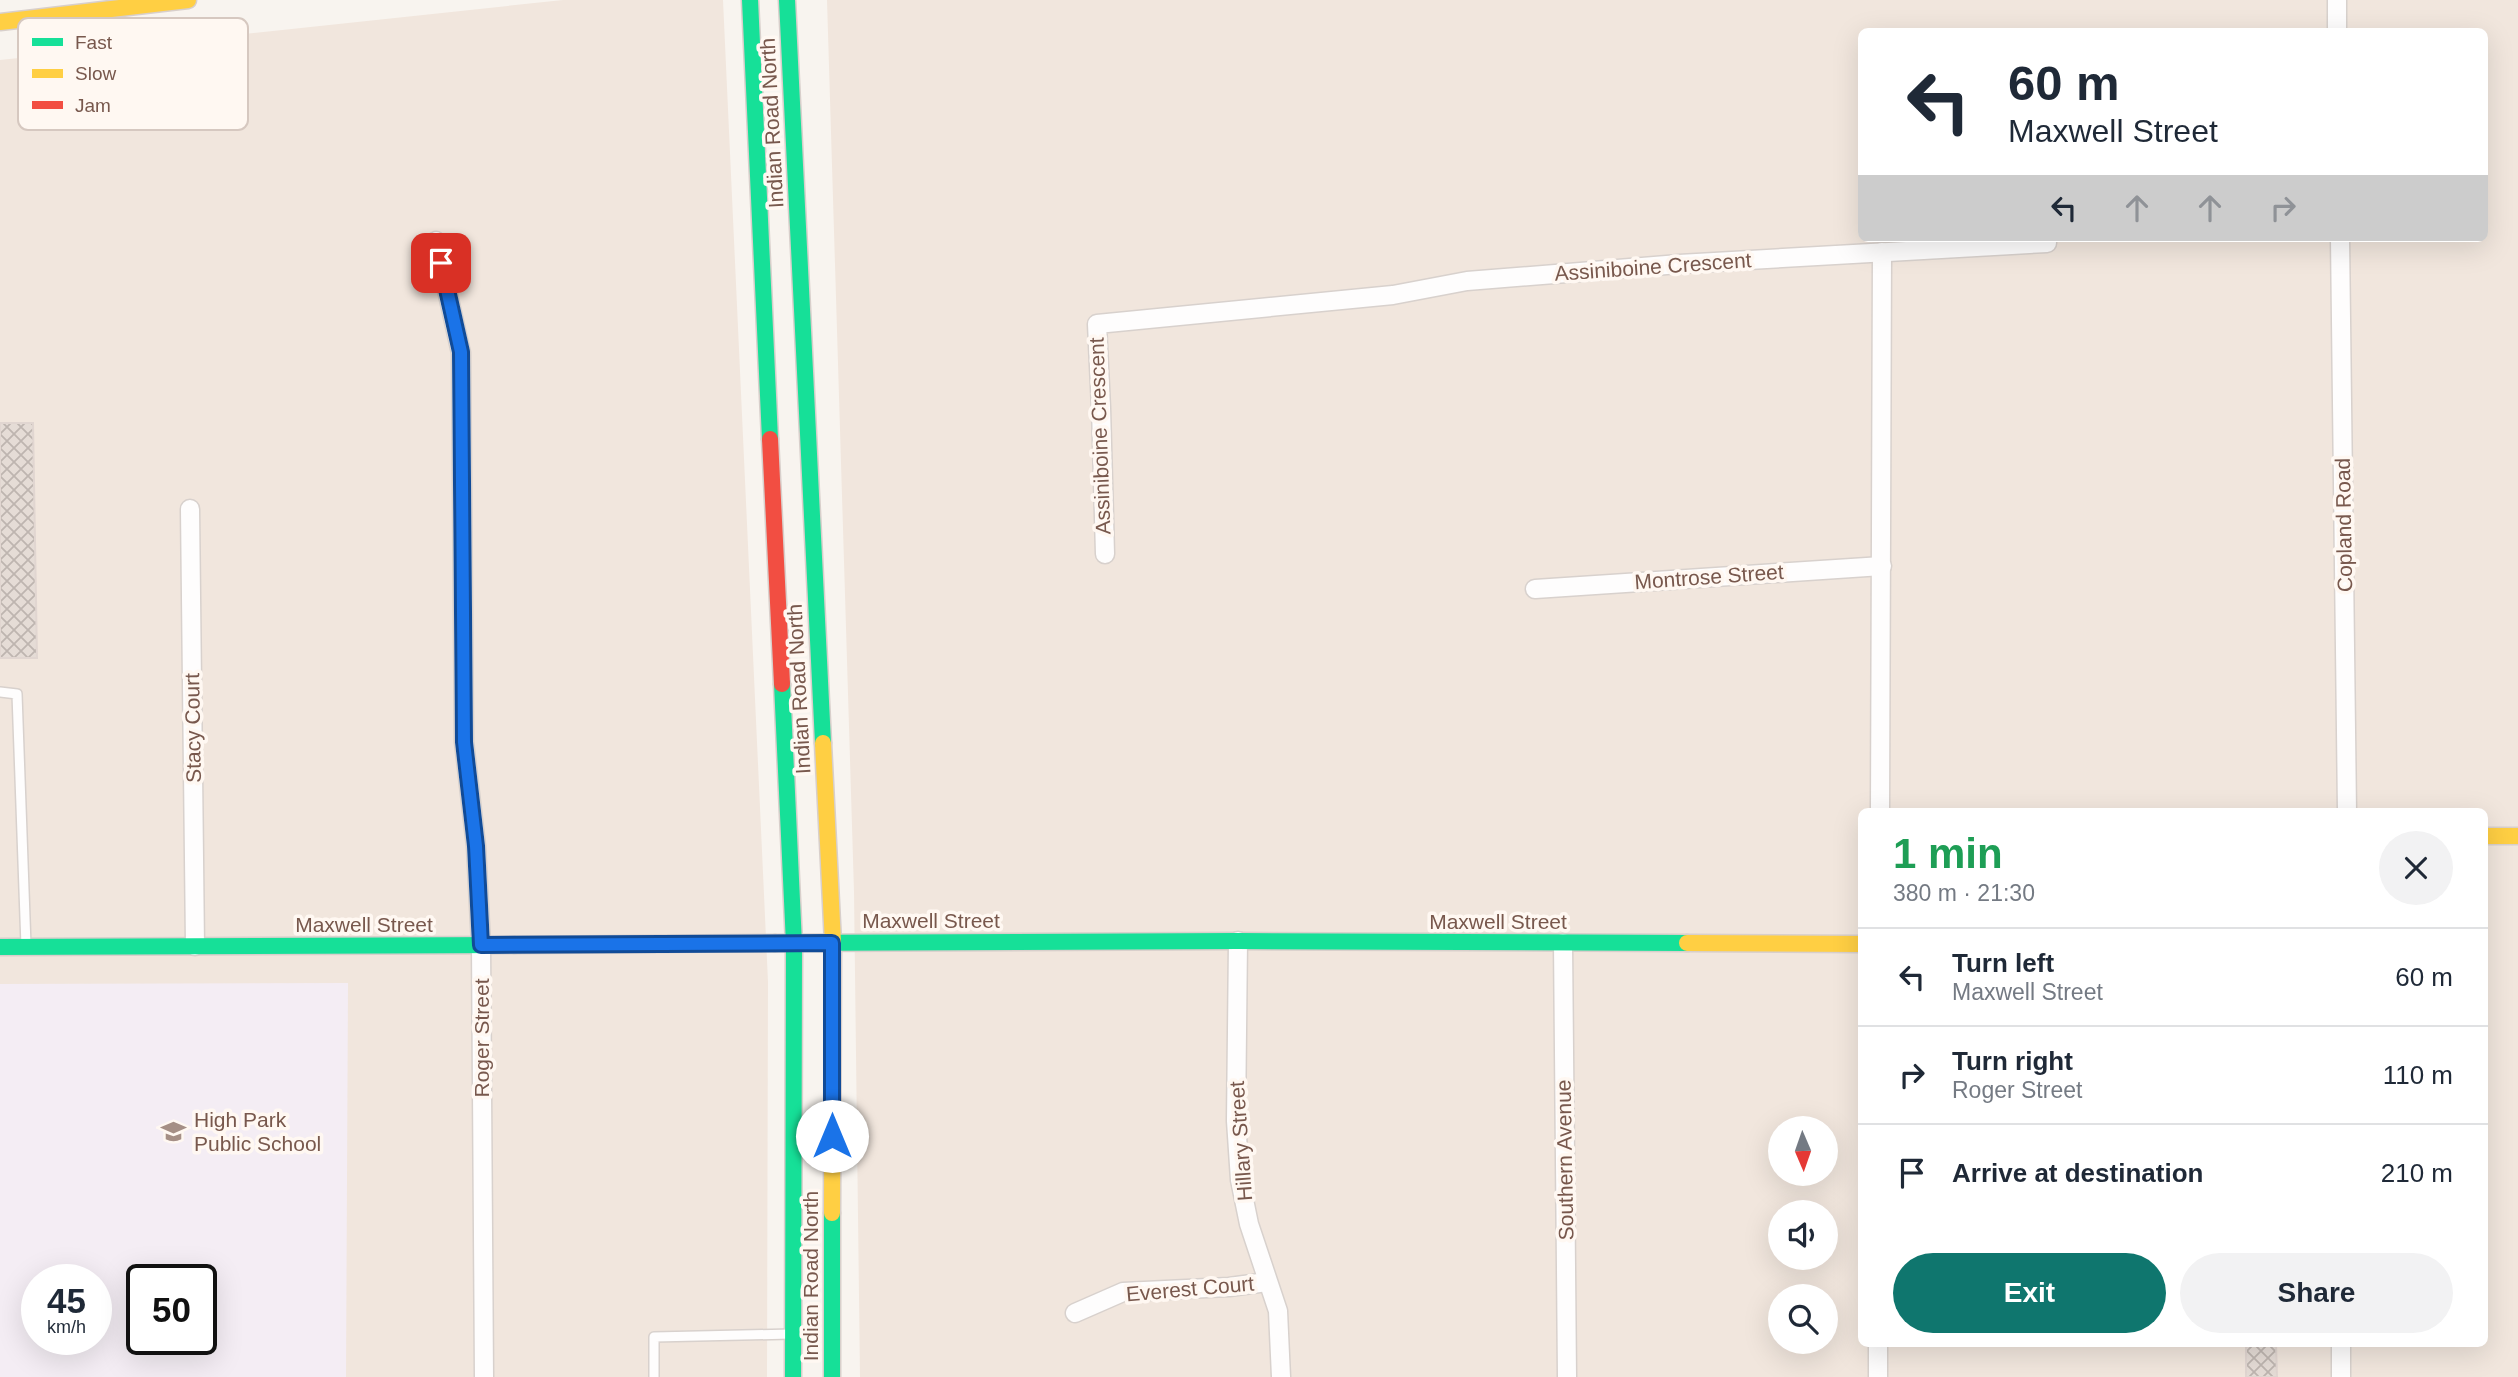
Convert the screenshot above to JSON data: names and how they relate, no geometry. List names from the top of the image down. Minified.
{"streets":{"main road":["Indian Road North","Maxwell Street"],"street":["Assiniboine Crescent","Copland Road","Montrose Street","Stacy Court","Roger Street","Hillary Street","Southern Avenue","Everest Court"]},"crossings":[["Indian Road North","Maxwell Street"],["Stacy Court","Maxwell Street"],["Maxwell Street","Roger Street"],["Maxwell Street","Hillary Street"],["Maxwell Street","Southern Avenue"],["Hillary Street","Everest Court"]],"places":{"school or university":["High Park Public School"]},"legend":["Fast","Slow","Jam"],"north":"bottom","page":{"turn":["60 m","Maxwell Street"],"heading":["1 min","380 m · 21:30"],"list":[{"name":"Turn left","note":"Maxwell Street","value":"60 m"},{"name":"Turn right","note":"Roger Street","value":"110 m"},{"name":"Arrive at destination","value":"210 m"}],"buttons":["Exit","Share"],"speed":"45 km/h","limit":"50"}}
